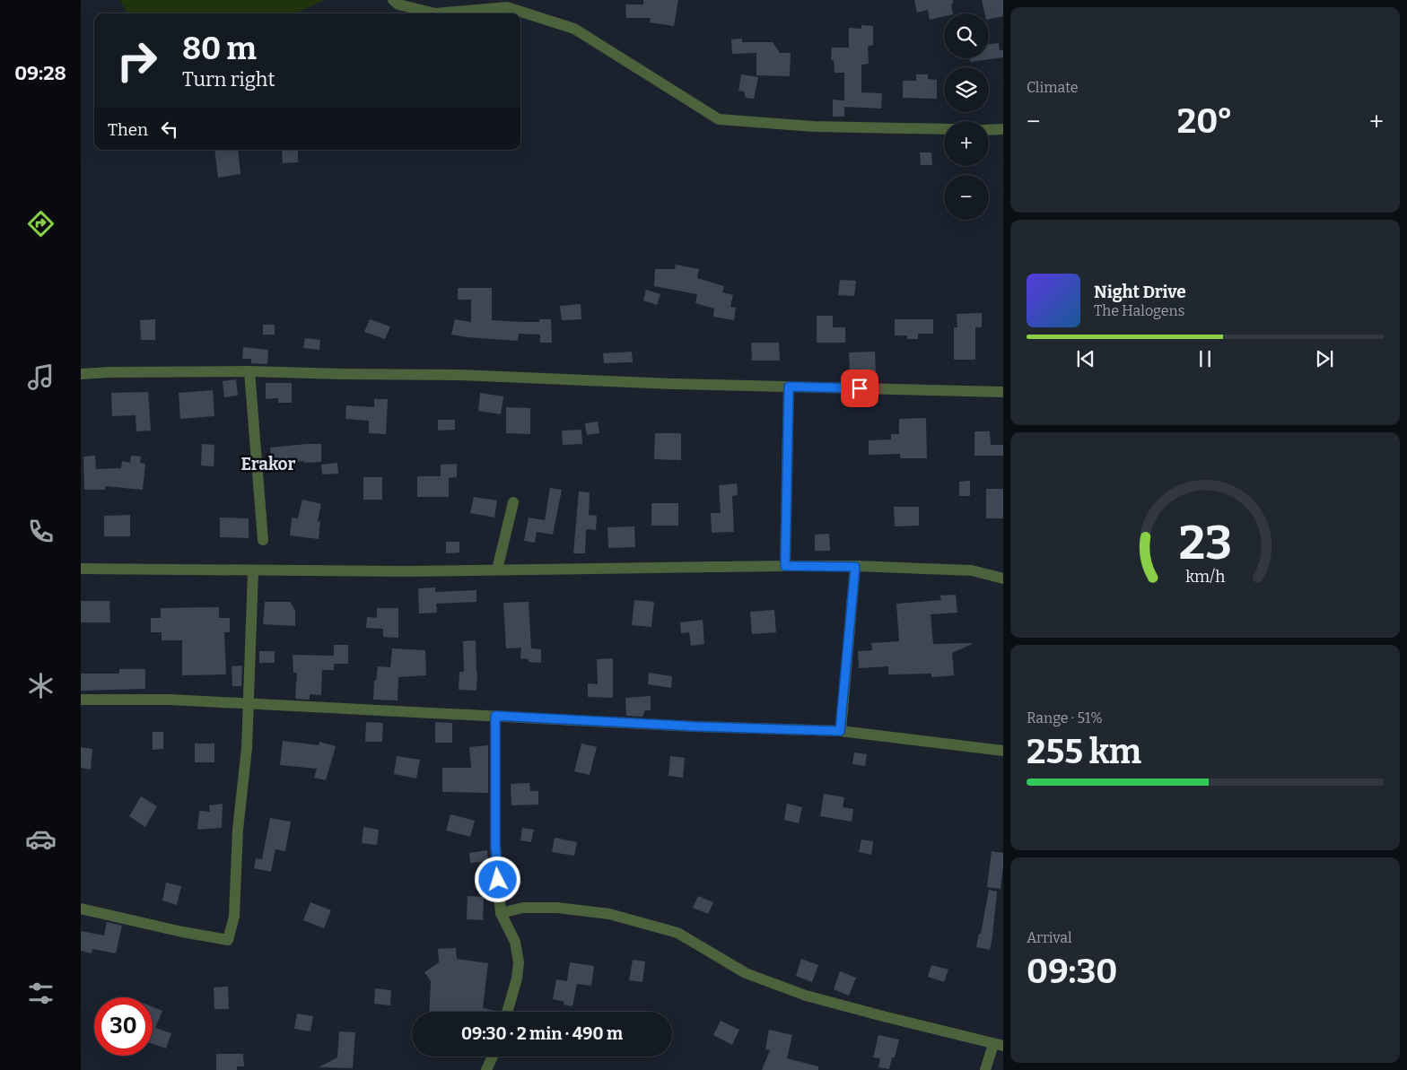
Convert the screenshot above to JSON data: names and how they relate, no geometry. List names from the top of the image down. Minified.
{"districts":["Erakor"],"page":{"tabs":"09:28","tile":["Climate",["Range · 51%","255 km"],["Arrival","09:30"]],"map_buttons":["+","−"],"turn":["80 m","Turn right"],"heat":["−","20°","+"],"then":"Then","song":["Night Drive","The Halogens"],"limit":"30","trip":"09:30 · 2 min · 490 m","gauge":["23","km/h"]}}
